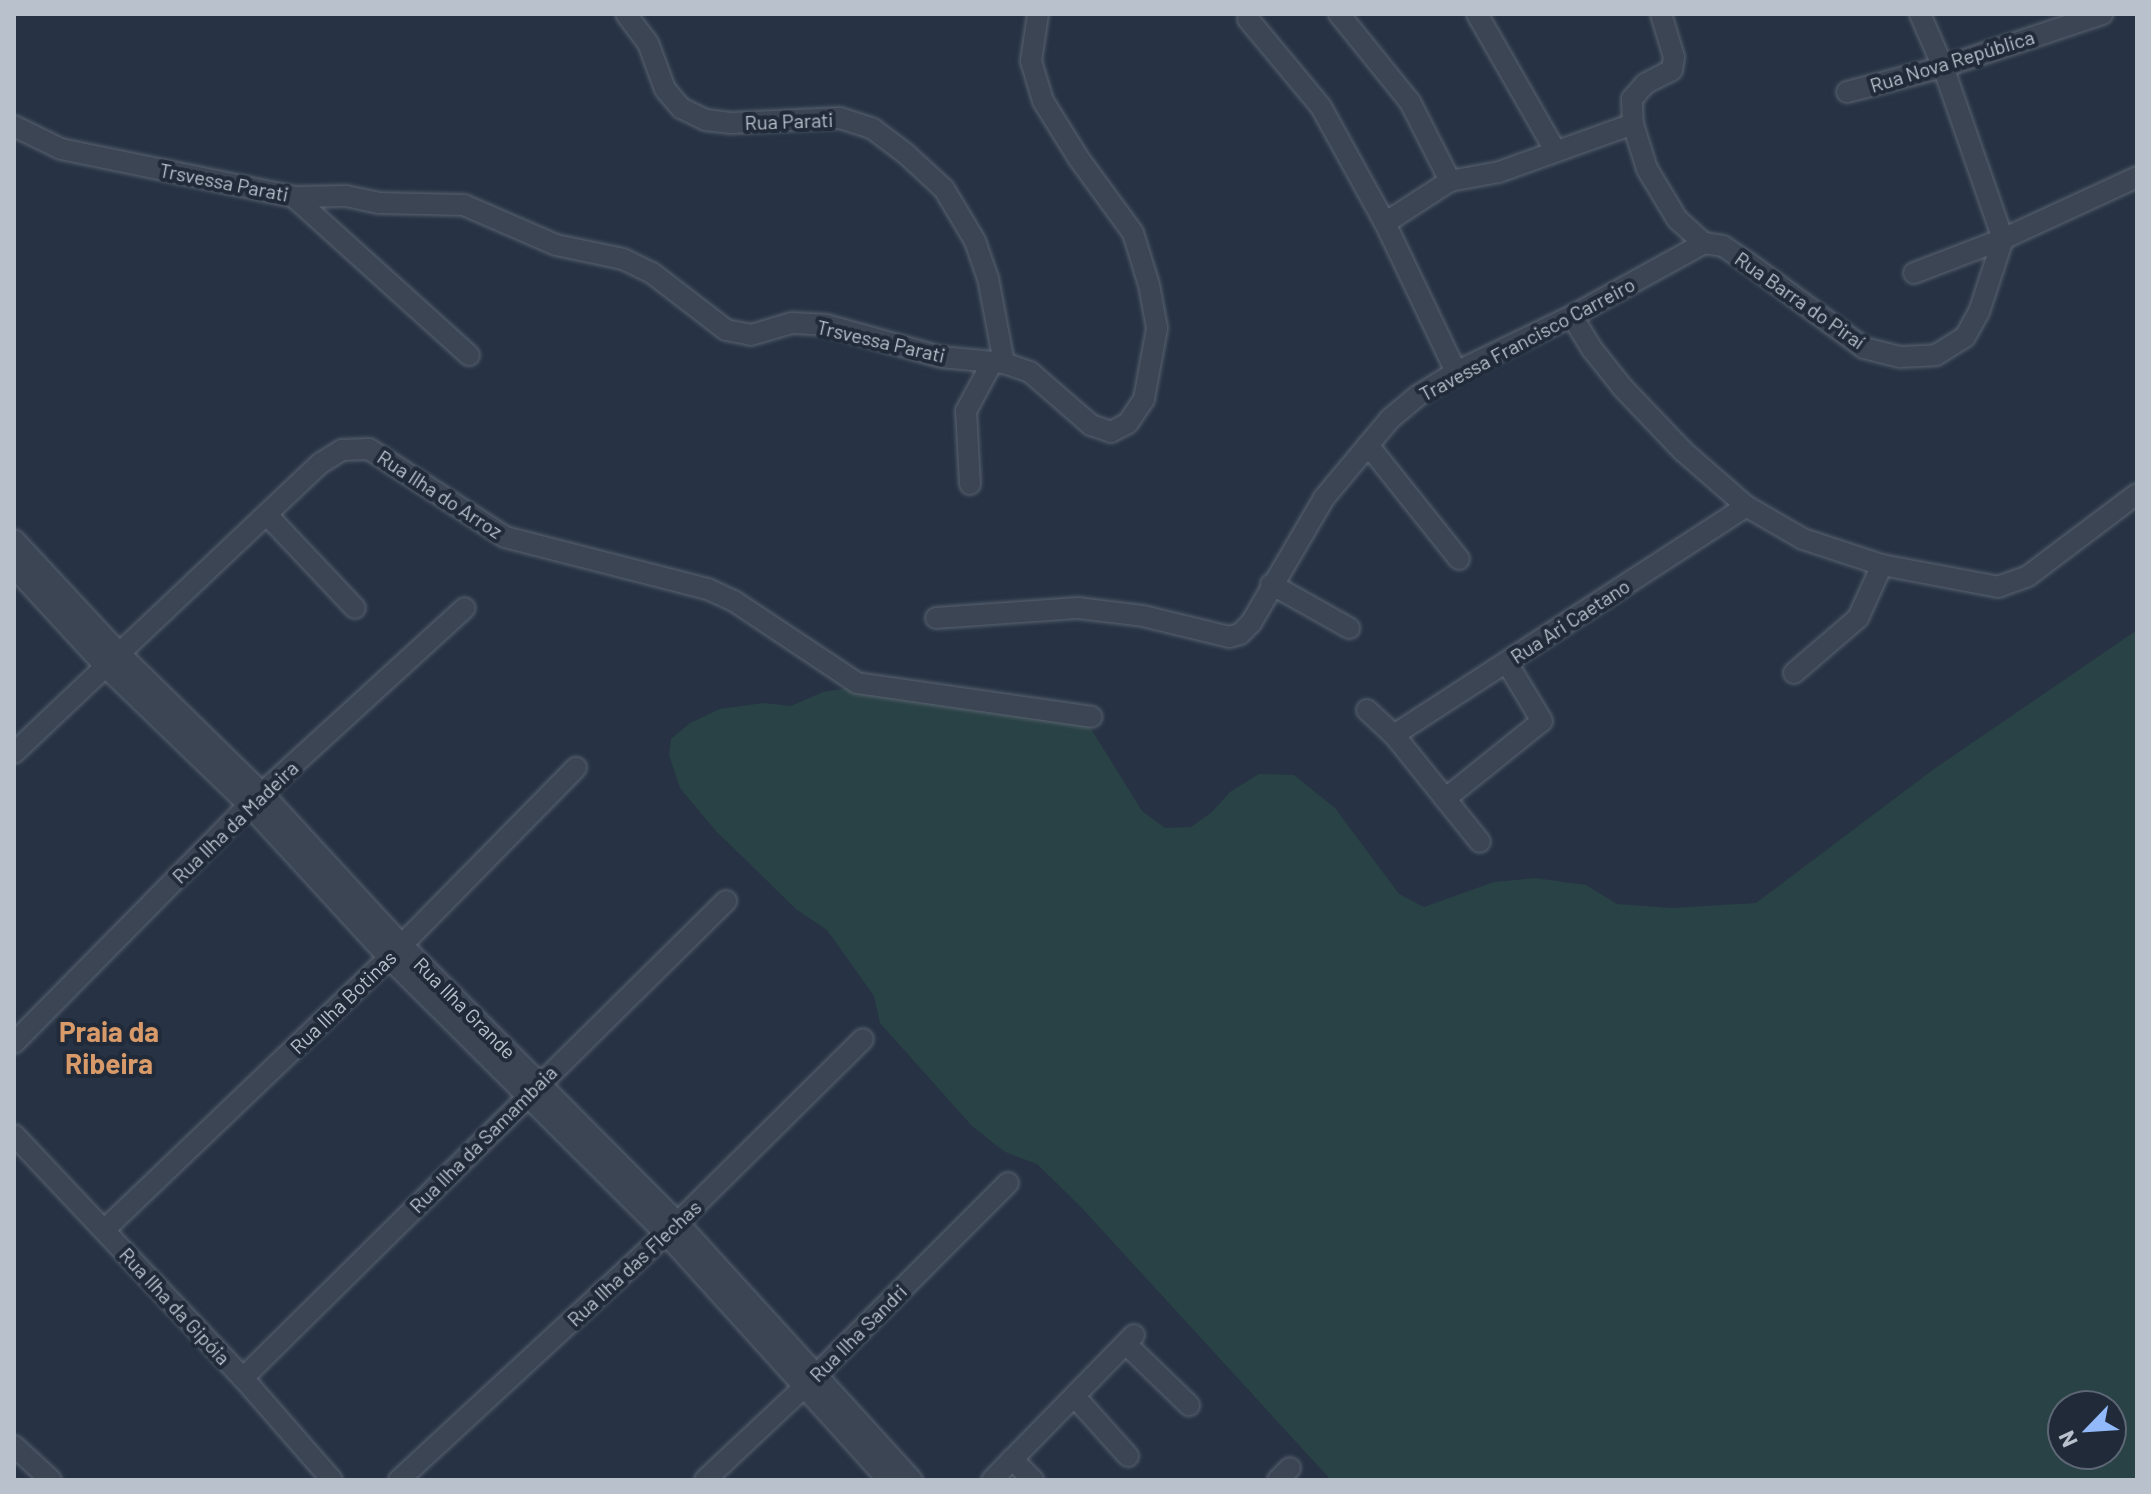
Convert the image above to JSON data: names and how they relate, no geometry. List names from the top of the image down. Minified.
{"streets":{"street":["Rua Nova República","Rua Parati","Trsvessa Parati","Rua Barra do Piraí","Travessa Francisco Carreiro","Rua Ilha do Arroz","Rua Ari Caetano","Rua Ilha da Madeira","Rua Ilha Botinas","Rua Ilha Grande","Rua Ilha da Samambaia","Rua Ilha das Flechas","Rua Ilha da Gipóia","Rua Ilha Sandri"]},"crossings":[["Rua Parati","Trsvessa Parati"],["Rua Barra do Piraí","Travessa Francisco Carreiro"],["Rua Ilha do Arroz","Rua Ilha Grande"],["Rua Ilha da Madeira","Rua Ilha Grande"],["Rua Ilha Botinas","Rua Ilha Grande"],["Rua Ilha Botinas","Rua Ilha da Gipóia"],["Rua Ilha Grande","Rua Ilha da Samambaia"],["Rua Ilha Grande","Rua Ilha das Flechas"],["Rua Ilha Grande","Rua Ilha Sandri"],["Rua Ilha da Samambaia","Rua Ilha da Gipóia"]],"districts":["Praia da Ribeira"],"north":"bottom left"}
